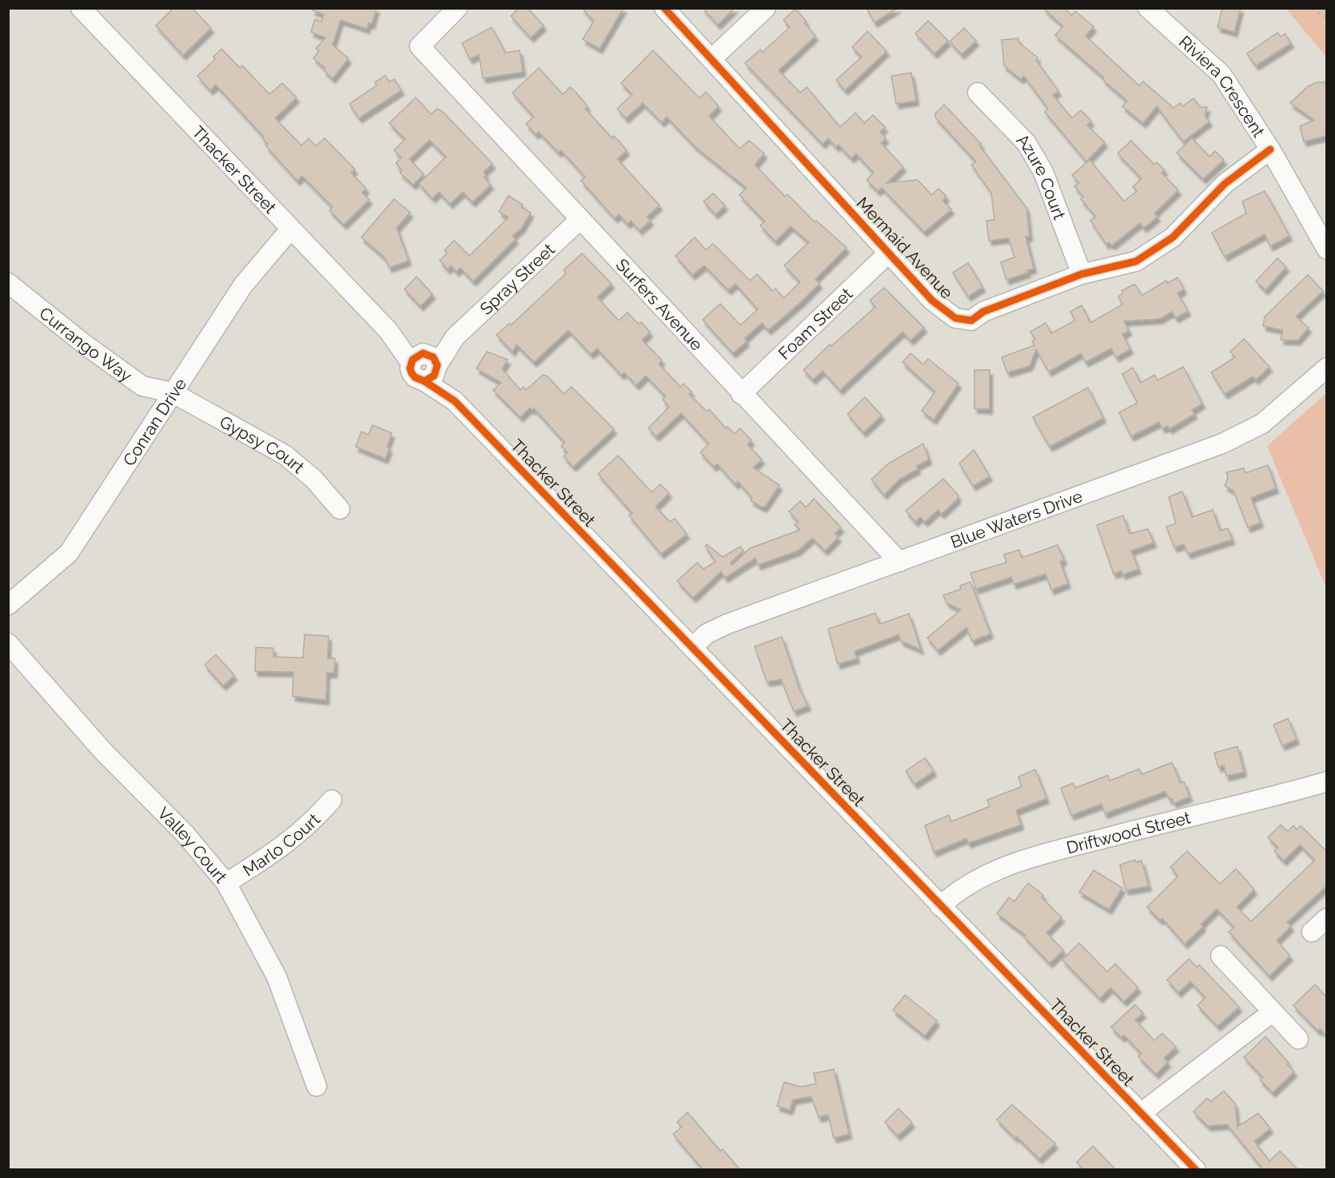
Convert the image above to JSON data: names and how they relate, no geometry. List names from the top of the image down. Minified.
{"streets":{"street":["Riviera Crescent","Thacker Street","Azure Court","Mermaid Avenue","Spray Street","Surfers Avenue","Foam Street","Currango Way","Conran Drive","Gypsy Court","Blue Waters Drive","Driftwood Street","Marlo Court","Valley Court"]},"crossings":[["Riviera Crescent","Mermaid Avenue"],["Thacker Street","Spray Street"],["Thacker Street","Conran Drive"],["Thacker Street","Blue Waters Drive"],["Thacker Street","Driftwood Street"],["Azure Court","Mermaid Avenue"],["Mermaid Avenue","Foam Street"],["Spray Street","Surfers Avenue"],["Surfers Avenue","Foam Street"],["Surfers Avenue","Blue Waters Drive"],["Currango Way","Conran Drive"],["Currango Way","Gypsy Court"],["Conran Drive","Gypsy Court"],["Marlo Court","Valley Court"]]}
